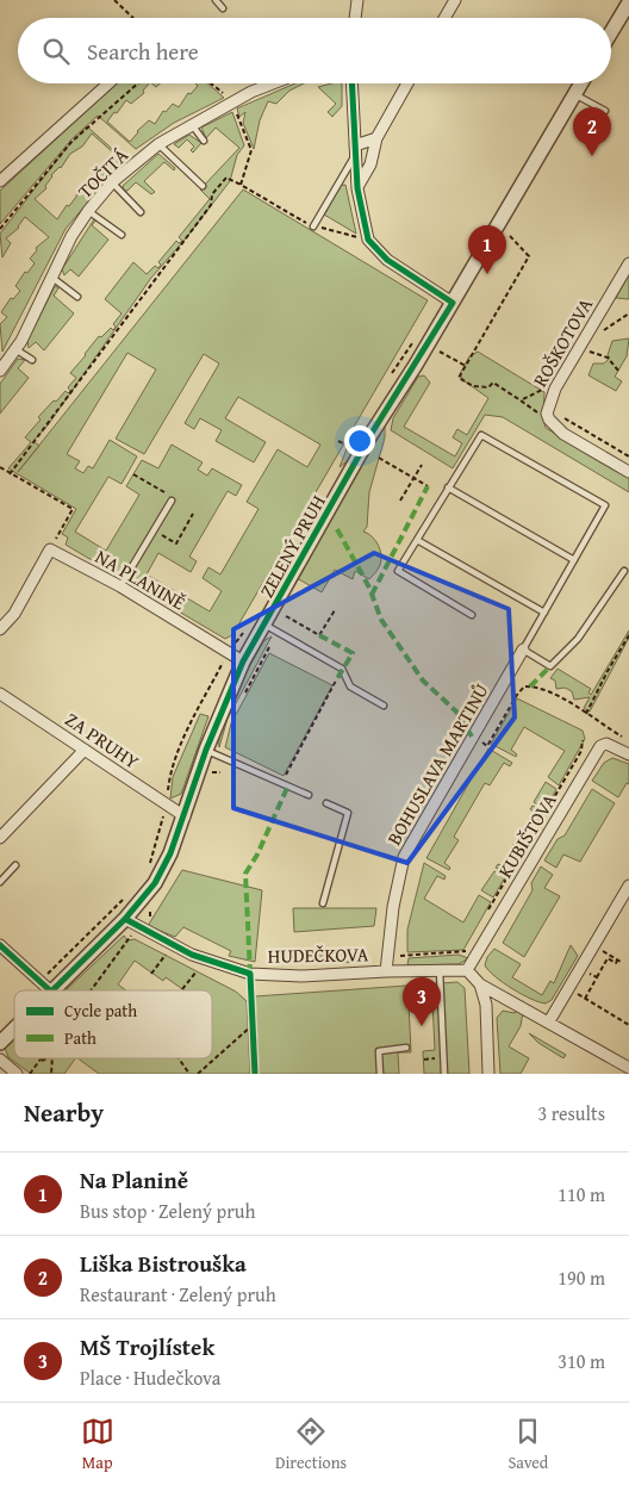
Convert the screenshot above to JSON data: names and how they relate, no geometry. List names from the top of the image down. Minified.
{"streets":{"street":["TOČITÁ","ROŠKOTOVA","ZELENÝ PRUH","NA PLANINĚ","ZA PRUHY","BOHUSLAVA MARTINŮ","KUBIŠTOVA","HUDEČKOVA"]},"crossings":[["ZELENÝ PRUH","NA PLANINĚ"],["ZELENÝ PRUH","ZA PRUHY"],["ZELENÝ PRUH","HUDEČKOVA"],["BOHUSLAVA MARTINŮ","HUDEČKOVA"],["KUBIŠTOVA","HUDEČKOVA"]],"legend":["Cycle path","Path"],"page":{"search":"Search here","pins":["2","1","3"],"heading":["Nearby","3 results"],"list":[{"mark":"1","name":"Na Planině","note":"Bus stop · Zelený pruh","value":"110 m"},{"mark":"2","name":"Liška Bistrouška","note":"Restaurant · Zelený pruh","value":"190 m"},{"mark":"3","name":"MŠ Trojlístek","note":"Place · Hudečkova","value":"310 m"}],"nav":["Map","Directions","Saved"]}}
